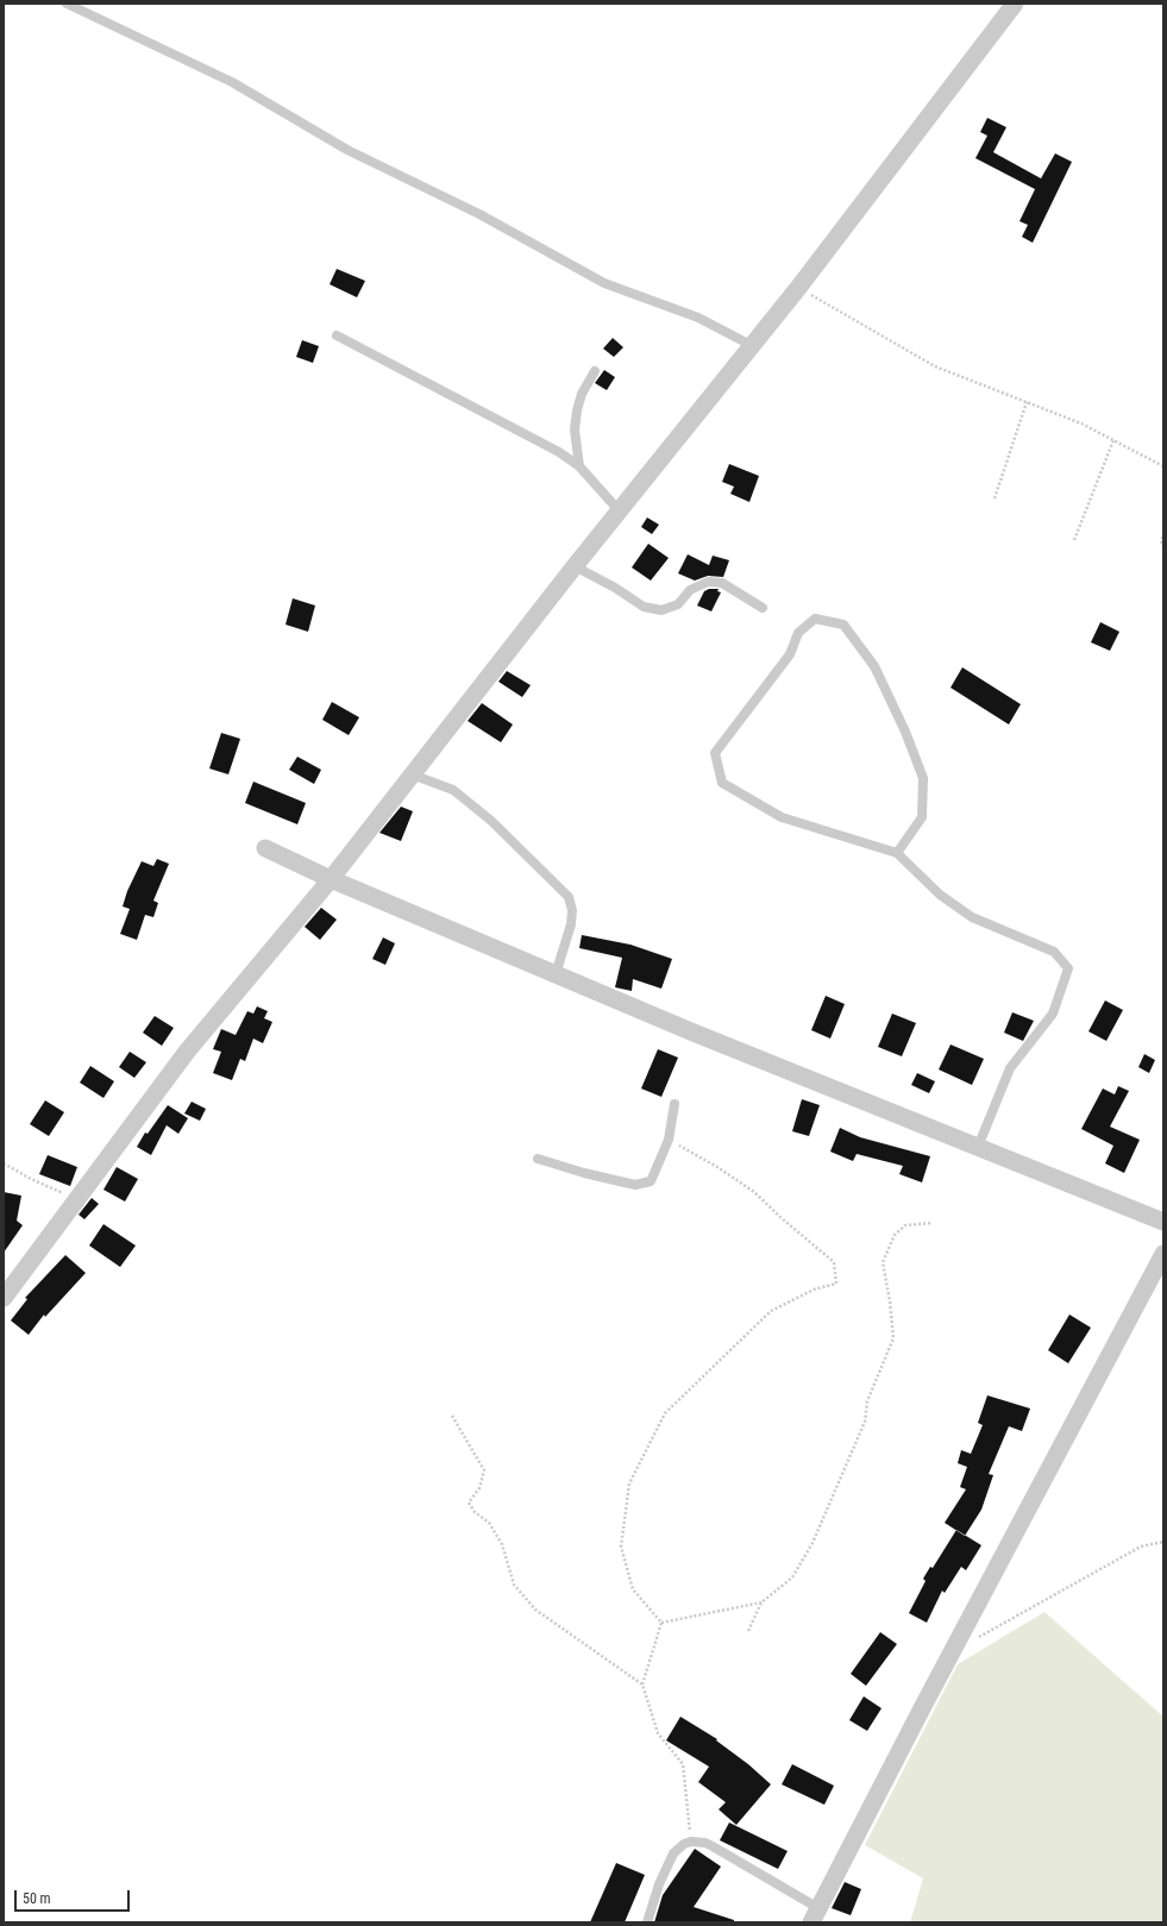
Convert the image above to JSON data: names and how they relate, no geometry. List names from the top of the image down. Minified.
{"scale_bar":"50 m"}
